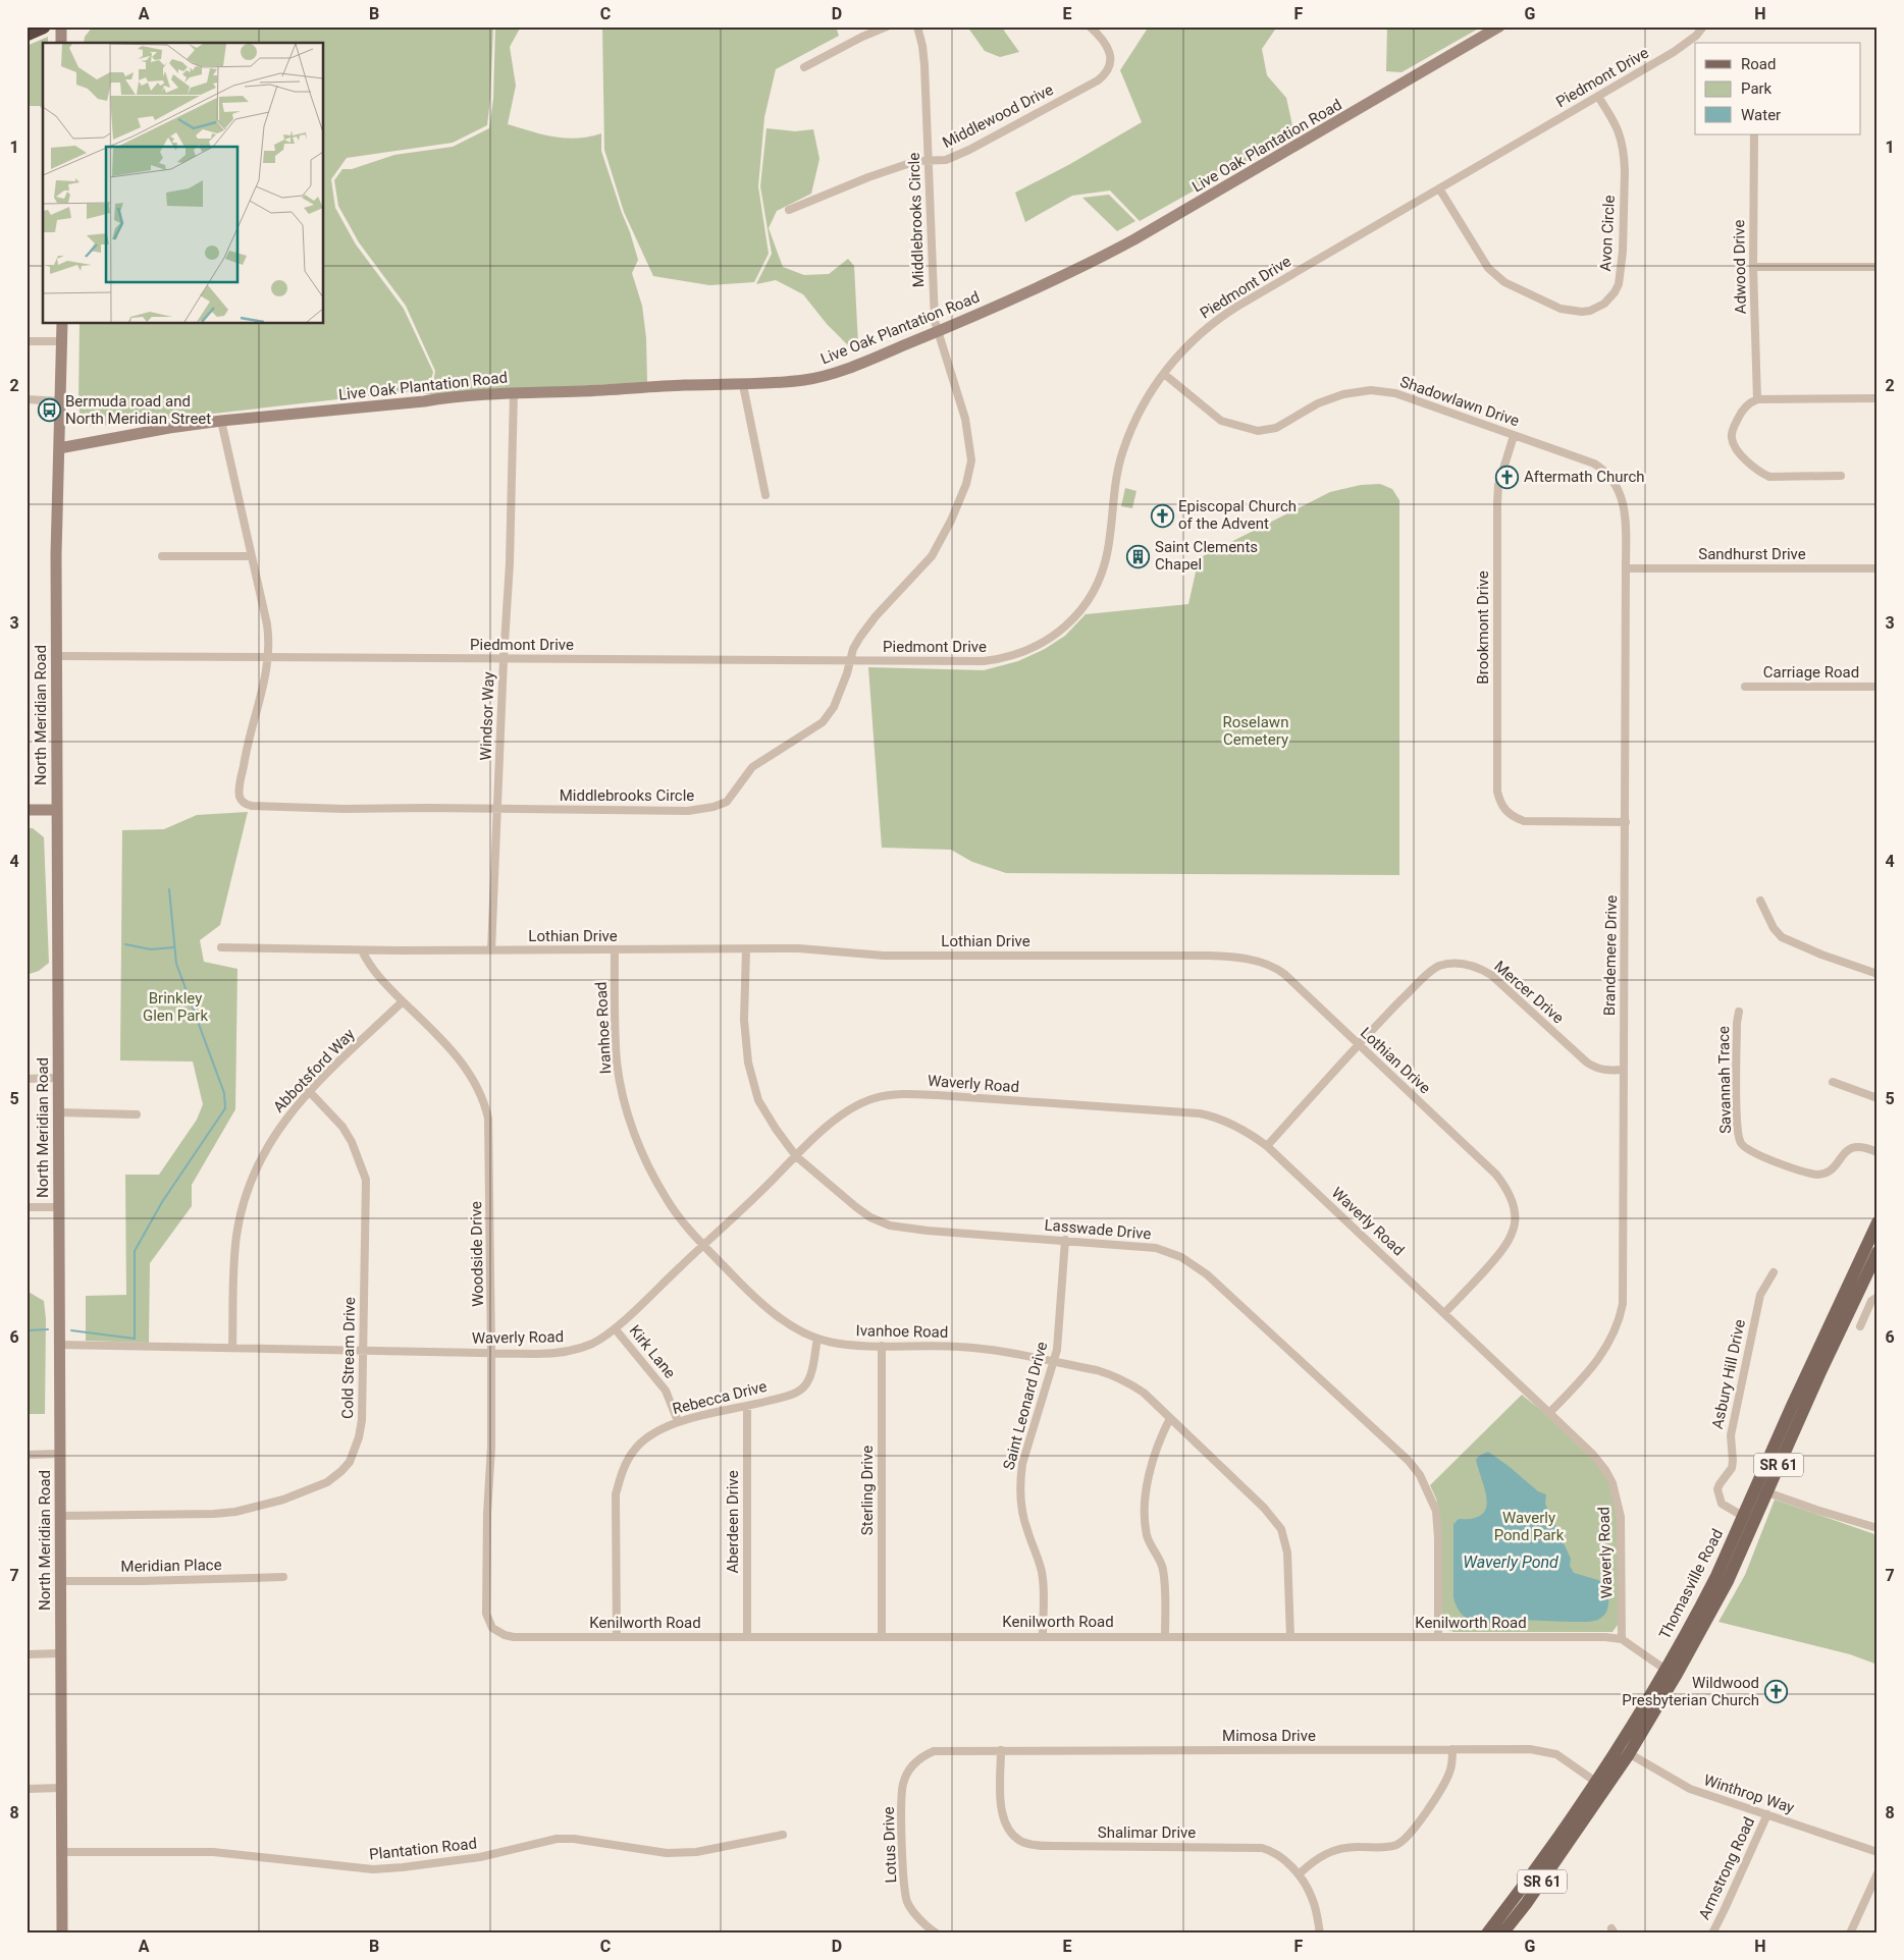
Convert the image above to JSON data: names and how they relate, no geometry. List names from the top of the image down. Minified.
{"streets":{"main road":["Live Oak Plantation Road","North Meridian Road","SR 61","Thomasville Road"],"street":["Piedmont Drive","Middlewood Drive","Middlebrooks Circle","Avon Circle","Adwood Drive","Shadowlawn Drive","Sandhurst Drive","Brookmont Drive","Carriage Road","Windsor Way","Lothian Drive","Brandemere Drive","Mercer Drive","Ivanhoe Road","Abbotsford Way","Savannah Trace","Waverly Road","Lasswade Drive","Woodside Drive","Kirk Lane","Cold Stream Drive","Asbury Hill Drive","Rebecca Drive","Saint Leonard Drive","Sterling Drive","Aberdeen Drive","Meridian Place","Kenilworth Road","Mimosa Drive","Winthrop Way","Shalimar Drive","Lotus Drive","Plantation Road","Armstrong Road"]},"crossings":[["Piedmont Drive","Middlebrooks Circle"],["Piedmont Drive","Avon Circle"],["Piedmont Drive","Shadowlawn Drive"],["Piedmont Drive","North Meridian Road"],["Piedmont Drive","Windsor Way"],["Middlewood Drive","Middlebrooks Circle"],["Live Oak Plantation Road","Middlebrooks Circle"],["Live Oak Plantation Road","North Meridian Road"],["Live Oak Plantation Road","Windsor Way"],["Middlebrooks Circle","Windsor Way"],["Shadowlawn Drive","Brookmont Drive"],["Shadowlawn Drive","Brandemere Drive"],["Sandhurst Drive","Brandemere Drive"],["Brookmont Drive","Brandemere Drive"],["North Meridian Road","Waverly Road"],["North Meridian Road","Cold Stream Drive"],["North Meridian Road","Meridian Place"],["North Meridian Road","Plantation Road"],["Windsor Way","Lothian Drive"],["Lothian Drive","Mercer Drive"],["Lothian Drive","Ivanhoe Road"],["Lothian Drive","Waverly Road"],["Lothian Drive","Lasswade Drive"],["Lothian Drive","Woodside Drive"],["Brandemere Drive","Mercer Drive"],["Brandemere Drive","Waverly Road"],["Mercer Drive","Waverly Road"],["Ivanhoe Road","Waverly Road"],["Ivanhoe Road","Rebecca Drive"],["Ivanhoe Road","Saint Leonard Drive"],["Ivanhoe Road","Sterling Drive"],["Ivanhoe Road","Kenilworth Road"],["Abbotsford Way","Waverly Road"],["Abbotsford Way","Woodside Drive"],["Abbotsford Way","Cold Stream Drive"],["Waverly Road","Lasswade Drive"],["Waverly Road","Woodside Drive"],["Waverly Road","Kirk Lane"],["Waverly Road","Cold Stream Drive"],["Waverly Road","Kenilworth Road"],["Lasswade Drive","Saint Leonard Drive"],["Lasswade Drive","Kenilworth Road"],["Woodside Drive","Kenilworth Road"],["Kirk Lane","Rebecca Drive"],["Asbury Hill Drive","Thomasville Road"],["Rebecca Drive","Aberdeen Drive"],["Rebecca Drive","Kenilworth Road"],["Saint Leonard Drive","Kenilworth Road"],["Sterling Drive","Kenilworth Road"],["Aberdeen Drive","Kenilworth Road"],["Thomasville Road","Mimosa Drive"],["Thomasville Road","Winthrop Way"],["Mimosa Drive","Shalimar Drive"],["Mimosa Drive","Lotus Drive"],["Winthrop Way","Armstrong Road"]],"water":["Waverly Pond"],"parks":["Roselawn Cemetery","Brinkley Glen Park","Waverly Pond Park"],"places":{"bus stop":["Bermuda road and North Meridian Street"],"church":["Aftermath Church","Episcopal Church of the Advent","Wildwood Presbyterian Church"],"building":["Saint Clements Chapel"]},"legend":["Road","Park","Water"],"grid":{"columns":["A","B","C","D","E","F","G","H"],"rows":["1","2","3","4","5","6","7","8"]}}
